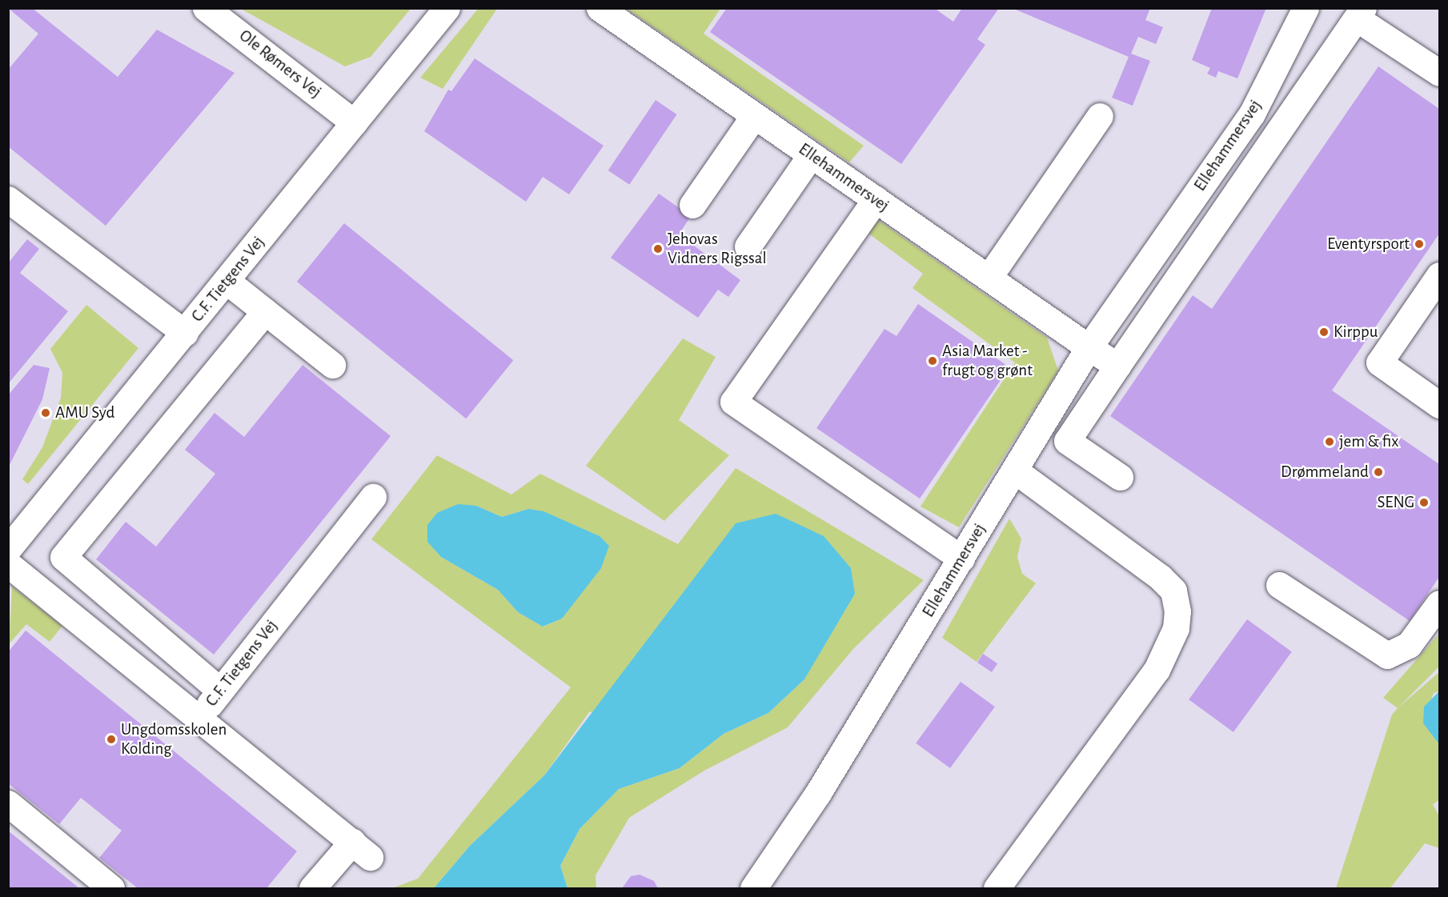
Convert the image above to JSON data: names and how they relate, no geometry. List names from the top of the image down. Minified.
{"streets":{"street":["Ole Rømers Vej","Ellehammersvej","C.F. Tietgens Vej"]},"crossings":[["Ole Rømers Vej","C.F. Tietgens Vej"]],"places":["Eventyrsport","Jehovas Vidners Rigssal","Kirppu","Asia Market - frugt og grønt","AMU Syd","jem & fix","Drømmeland","SENG","Ungdomsskolen Kolding"]}
